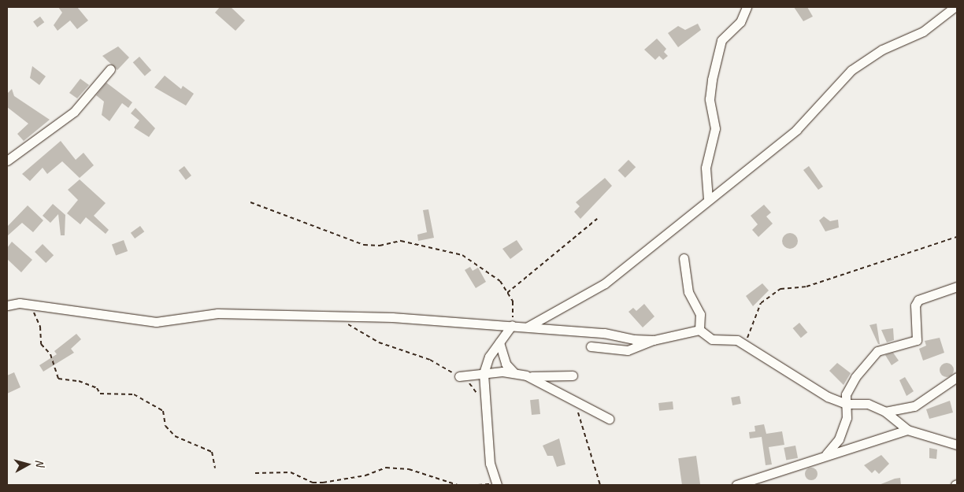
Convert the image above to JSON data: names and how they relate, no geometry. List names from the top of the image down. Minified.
{"north":"right"}
